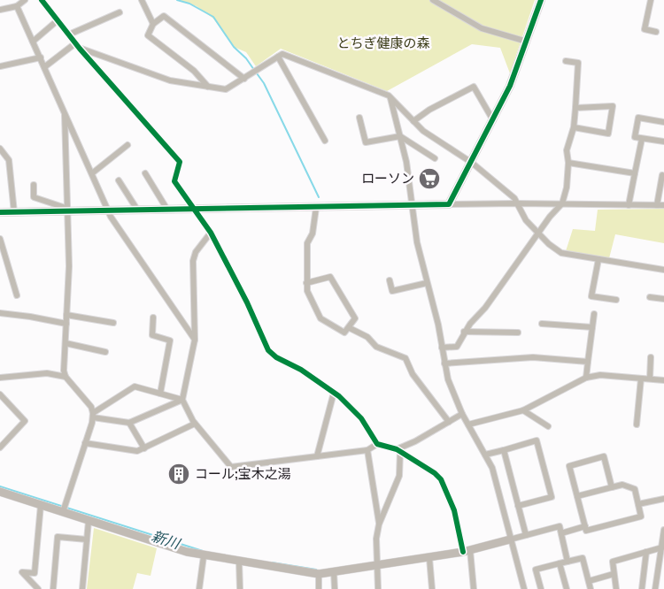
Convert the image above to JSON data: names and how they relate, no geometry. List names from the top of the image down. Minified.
{"water":["新川"],"parks":["とちぎ健康の森"],"places":{"supermarket":["ローソン"],"building":["コール;宝木之湯"]}}
